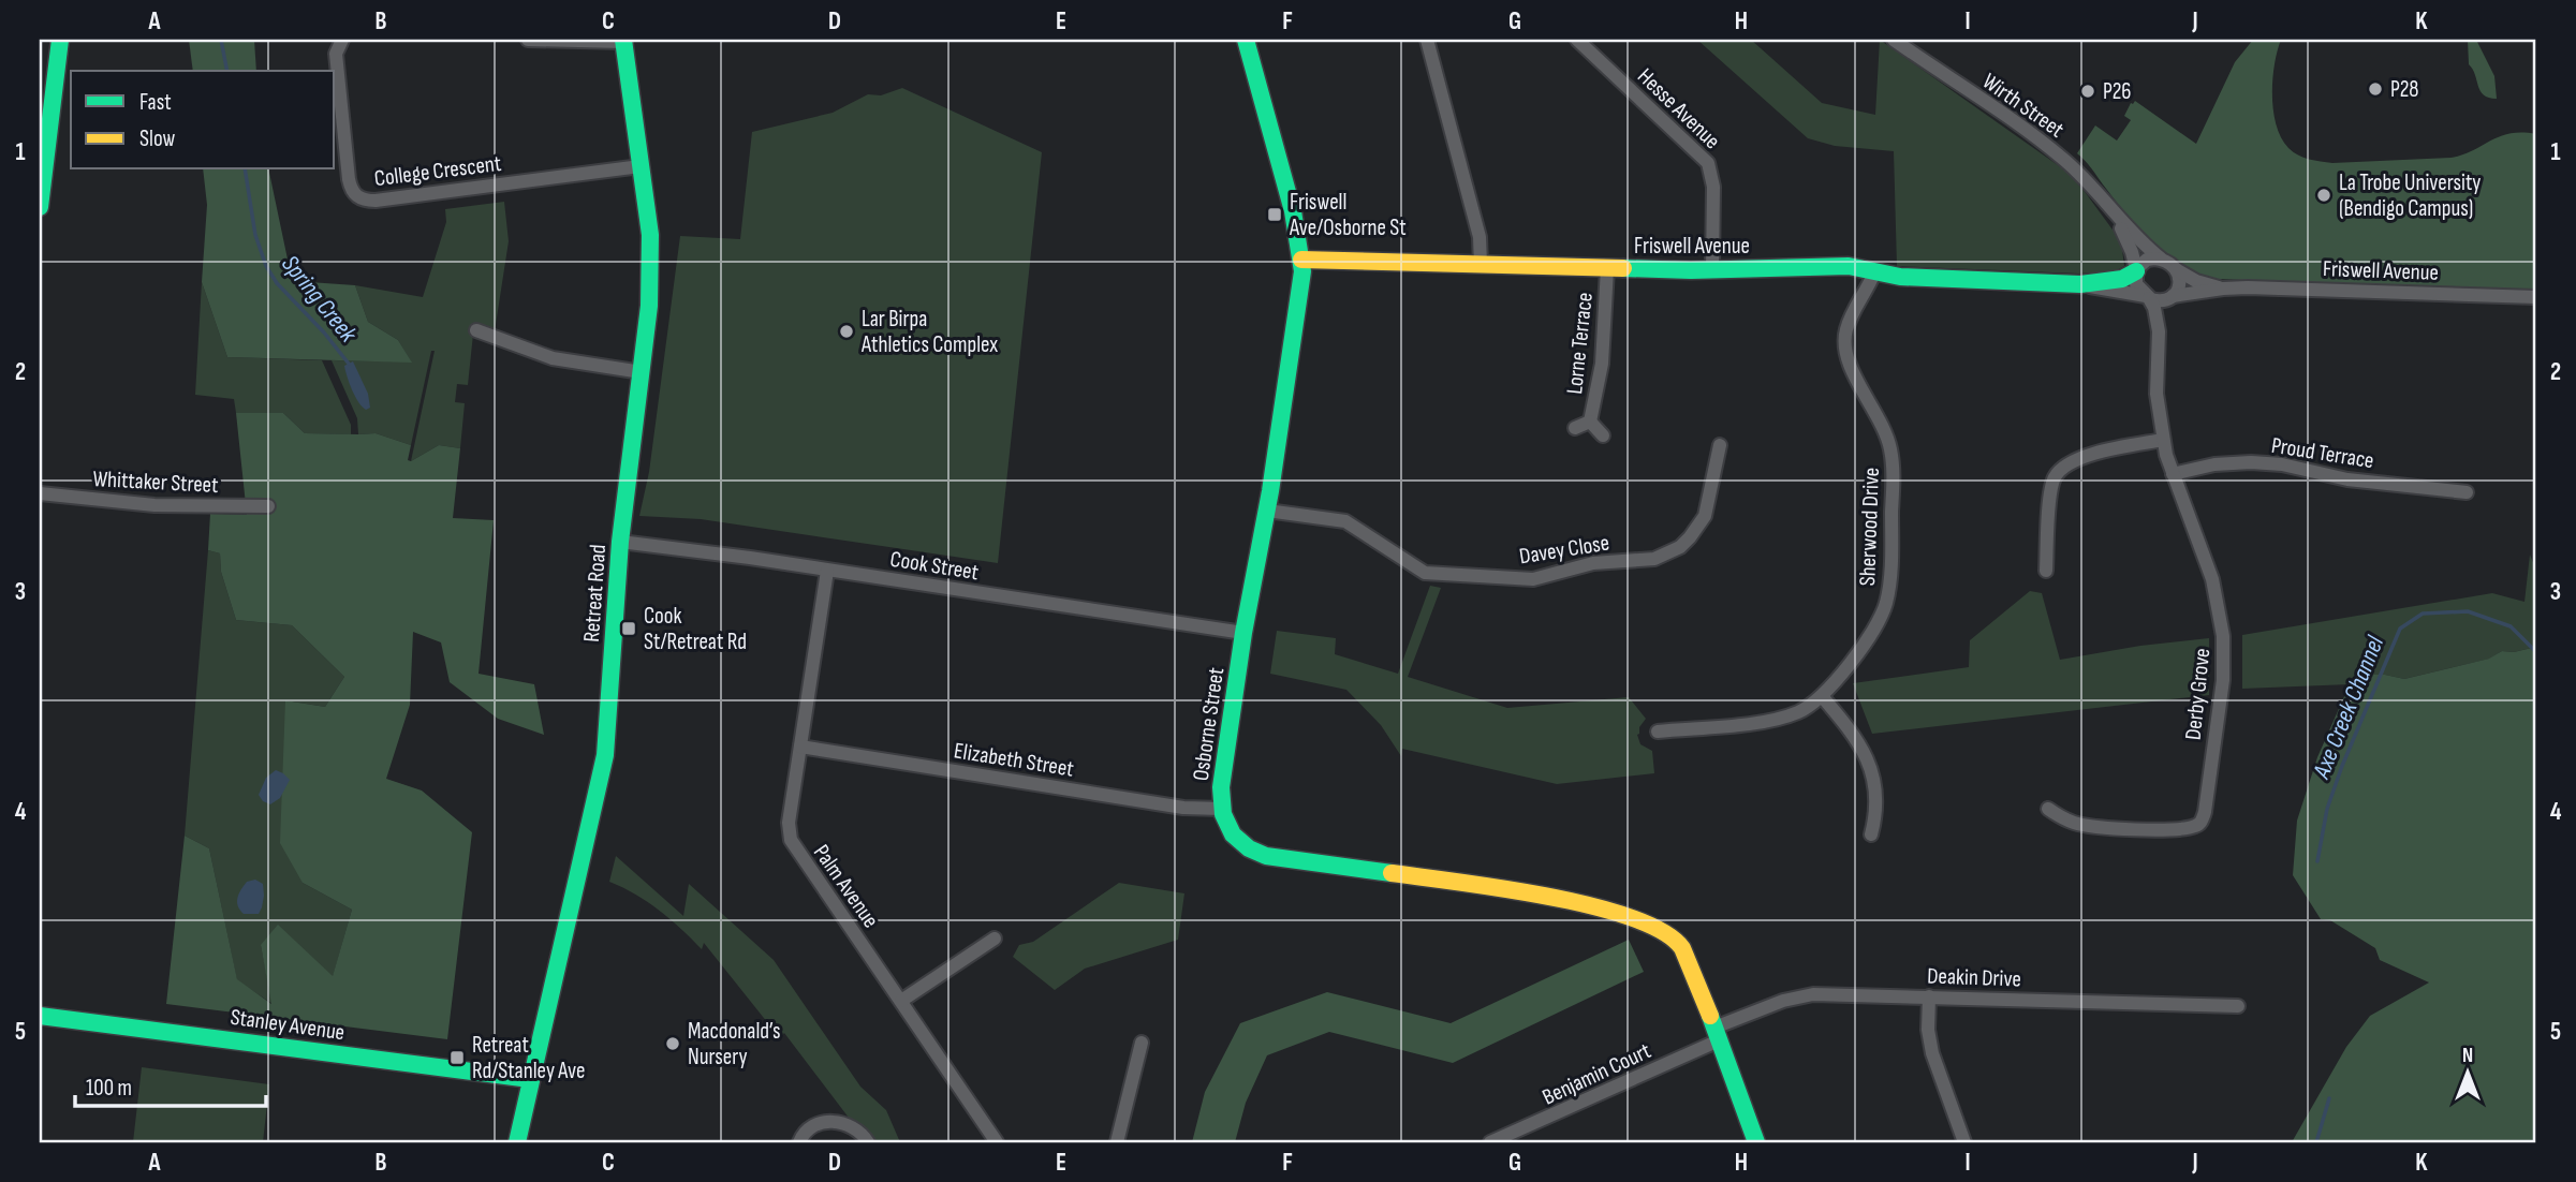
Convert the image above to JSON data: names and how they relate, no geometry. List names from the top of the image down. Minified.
{"streets":{"street":["Wirth Street","Hesse Avenue","College Crescent","Friswell Avenue","Lorne Terrace","Proud Terrace","Whittaker Street","Sherwood Drive","Davey Close","Cook Street","Retreat Road","Derby Grove","Osborne Street","Elizabeth Street","Palm Avenue","Deakin Drive","Stanley Avenue","Benjamin Court"]},"crossings":[["Wirth Street","Friswell Avenue"],["Wirth Street","Derby Grove"],["Hesse Avenue","Friswell Avenue"],["College Crescent","Retreat Road"],["Friswell Avenue","Lorne Terrace"],["Friswell Avenue","Sherwood Drive"],["Friswell Avenue","Derby Grove"],["Friswell Avenue","Osborne Street"],["Proud Terrace","Derby Grove"],["Davey Close","Osborne Street"],["Cook Street","Retreat Road"],["Cook Street","Osborne Street"],["Cook Street","Palm Avenue"],["Retreat Road","Stanley Avenue"],["Osborne Street","Elizabeth Street"],["Osborne Street","Deakin Drive"],["Osborne Street","Benjamin Court"],["Elizabeth Street","Palm Avenue"],["Deakin Drive","Benjamin Court"]],"water":["Spring Creek","Axe Creek Channel"],"places":{"other":["P28","P26","La Trobe University (Bendigo Campus)","Lar Birpa Athletics Complex","Macdonald’s Nursery"],"transit":["Friswell Ave/Osborne St","Cook St/Retreat Rd","Retreat Rd/Stanley Ave"]},"legend":["Fast","Slow"],"scale_bar":"100 m","north":"top","grid":{"columns":["A","B","C","D","E","F","G","H","I","J","K"],"rows":["1","2","3","4","5"]}}
